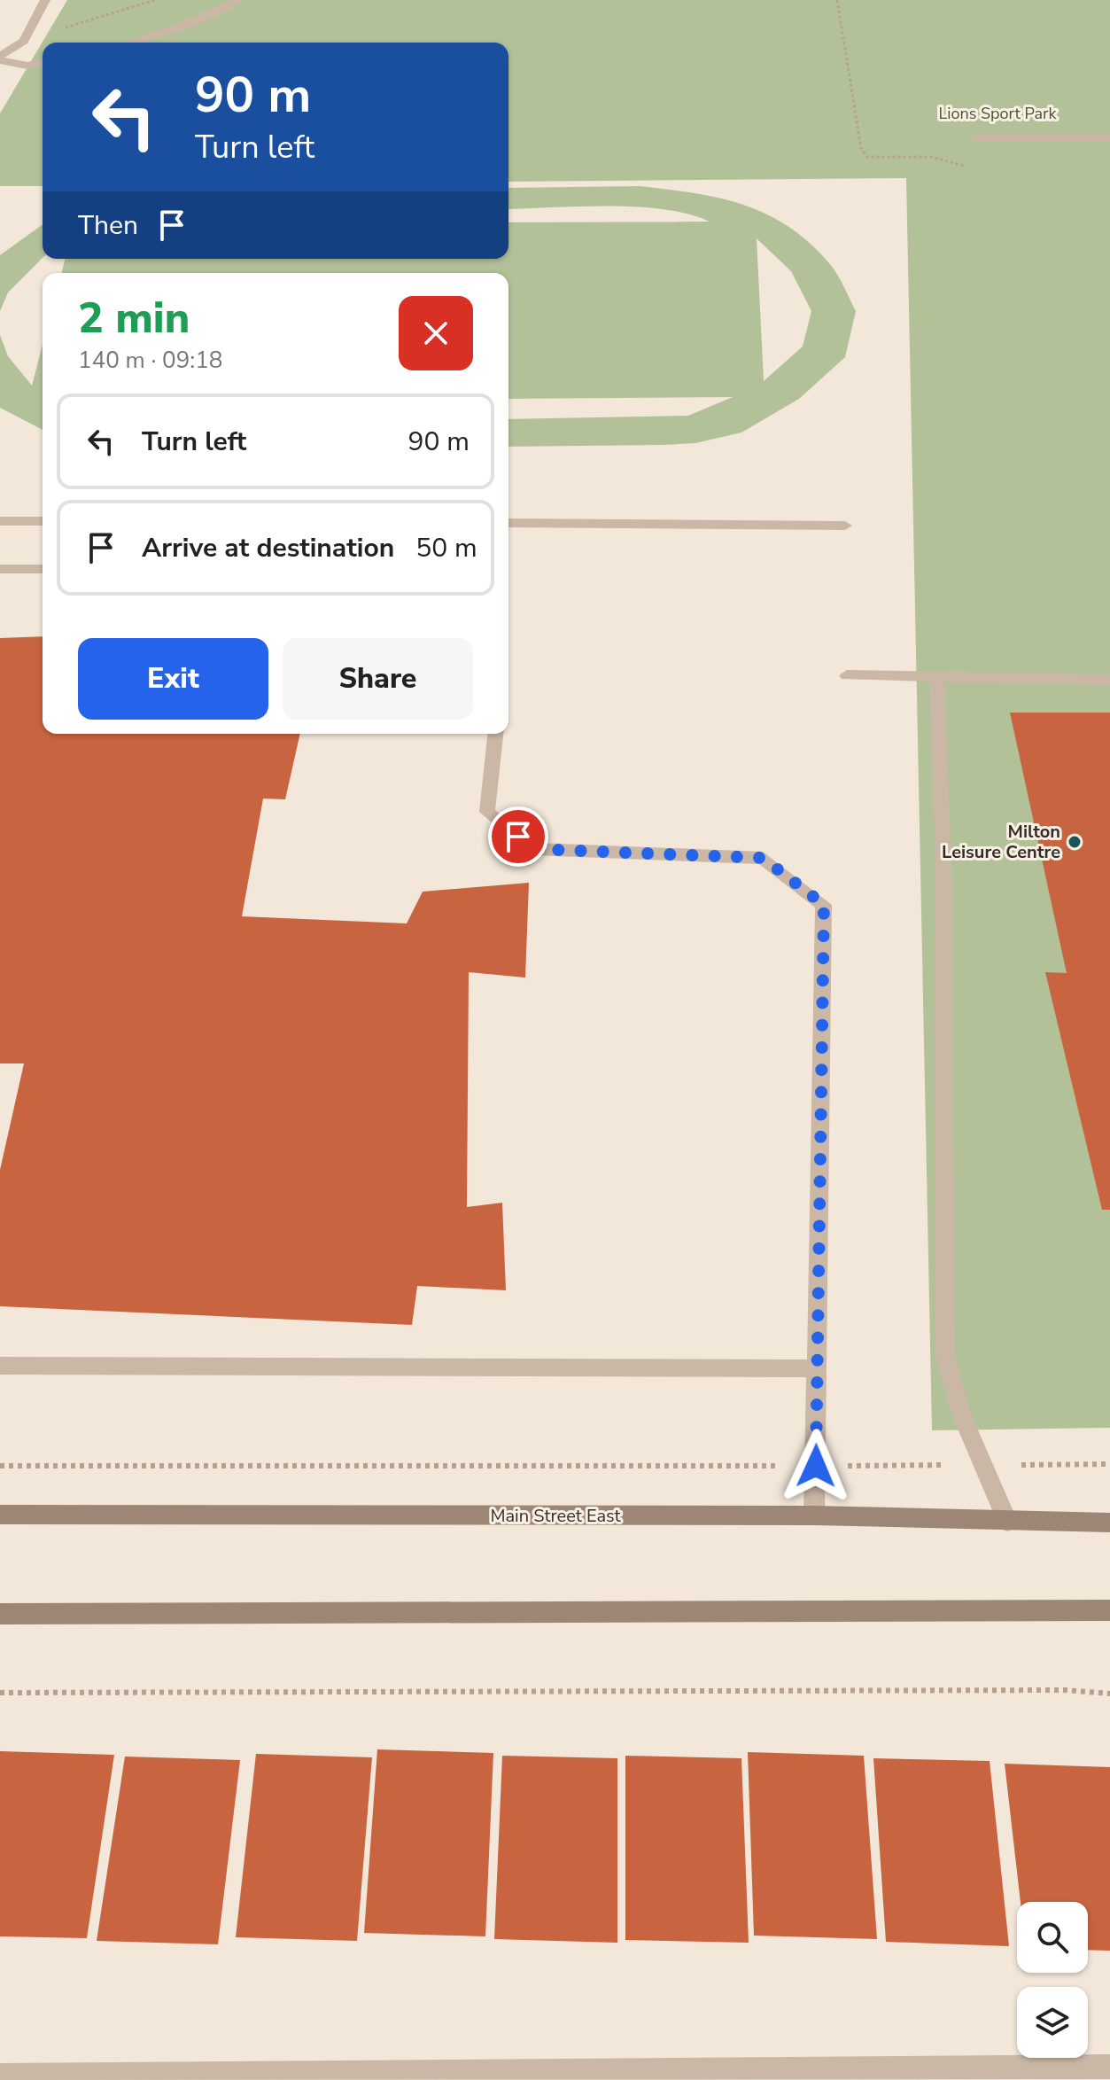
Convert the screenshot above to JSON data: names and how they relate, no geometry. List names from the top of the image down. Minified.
{"streets":{"main road":["Main Street East"]},"parks":["Lions Sport Park"],"places":["Milton Leisure Centre"],"page":{"turn":["90 m","Turn left"],"then":"Then","heading":["2 min","140 m · 09:18"],"list":[{"name":"Turn left","value":"90 m"},{"name":"Arrive at destination","value":"50 m"}],"buttons":["Exit","Share"]}}
